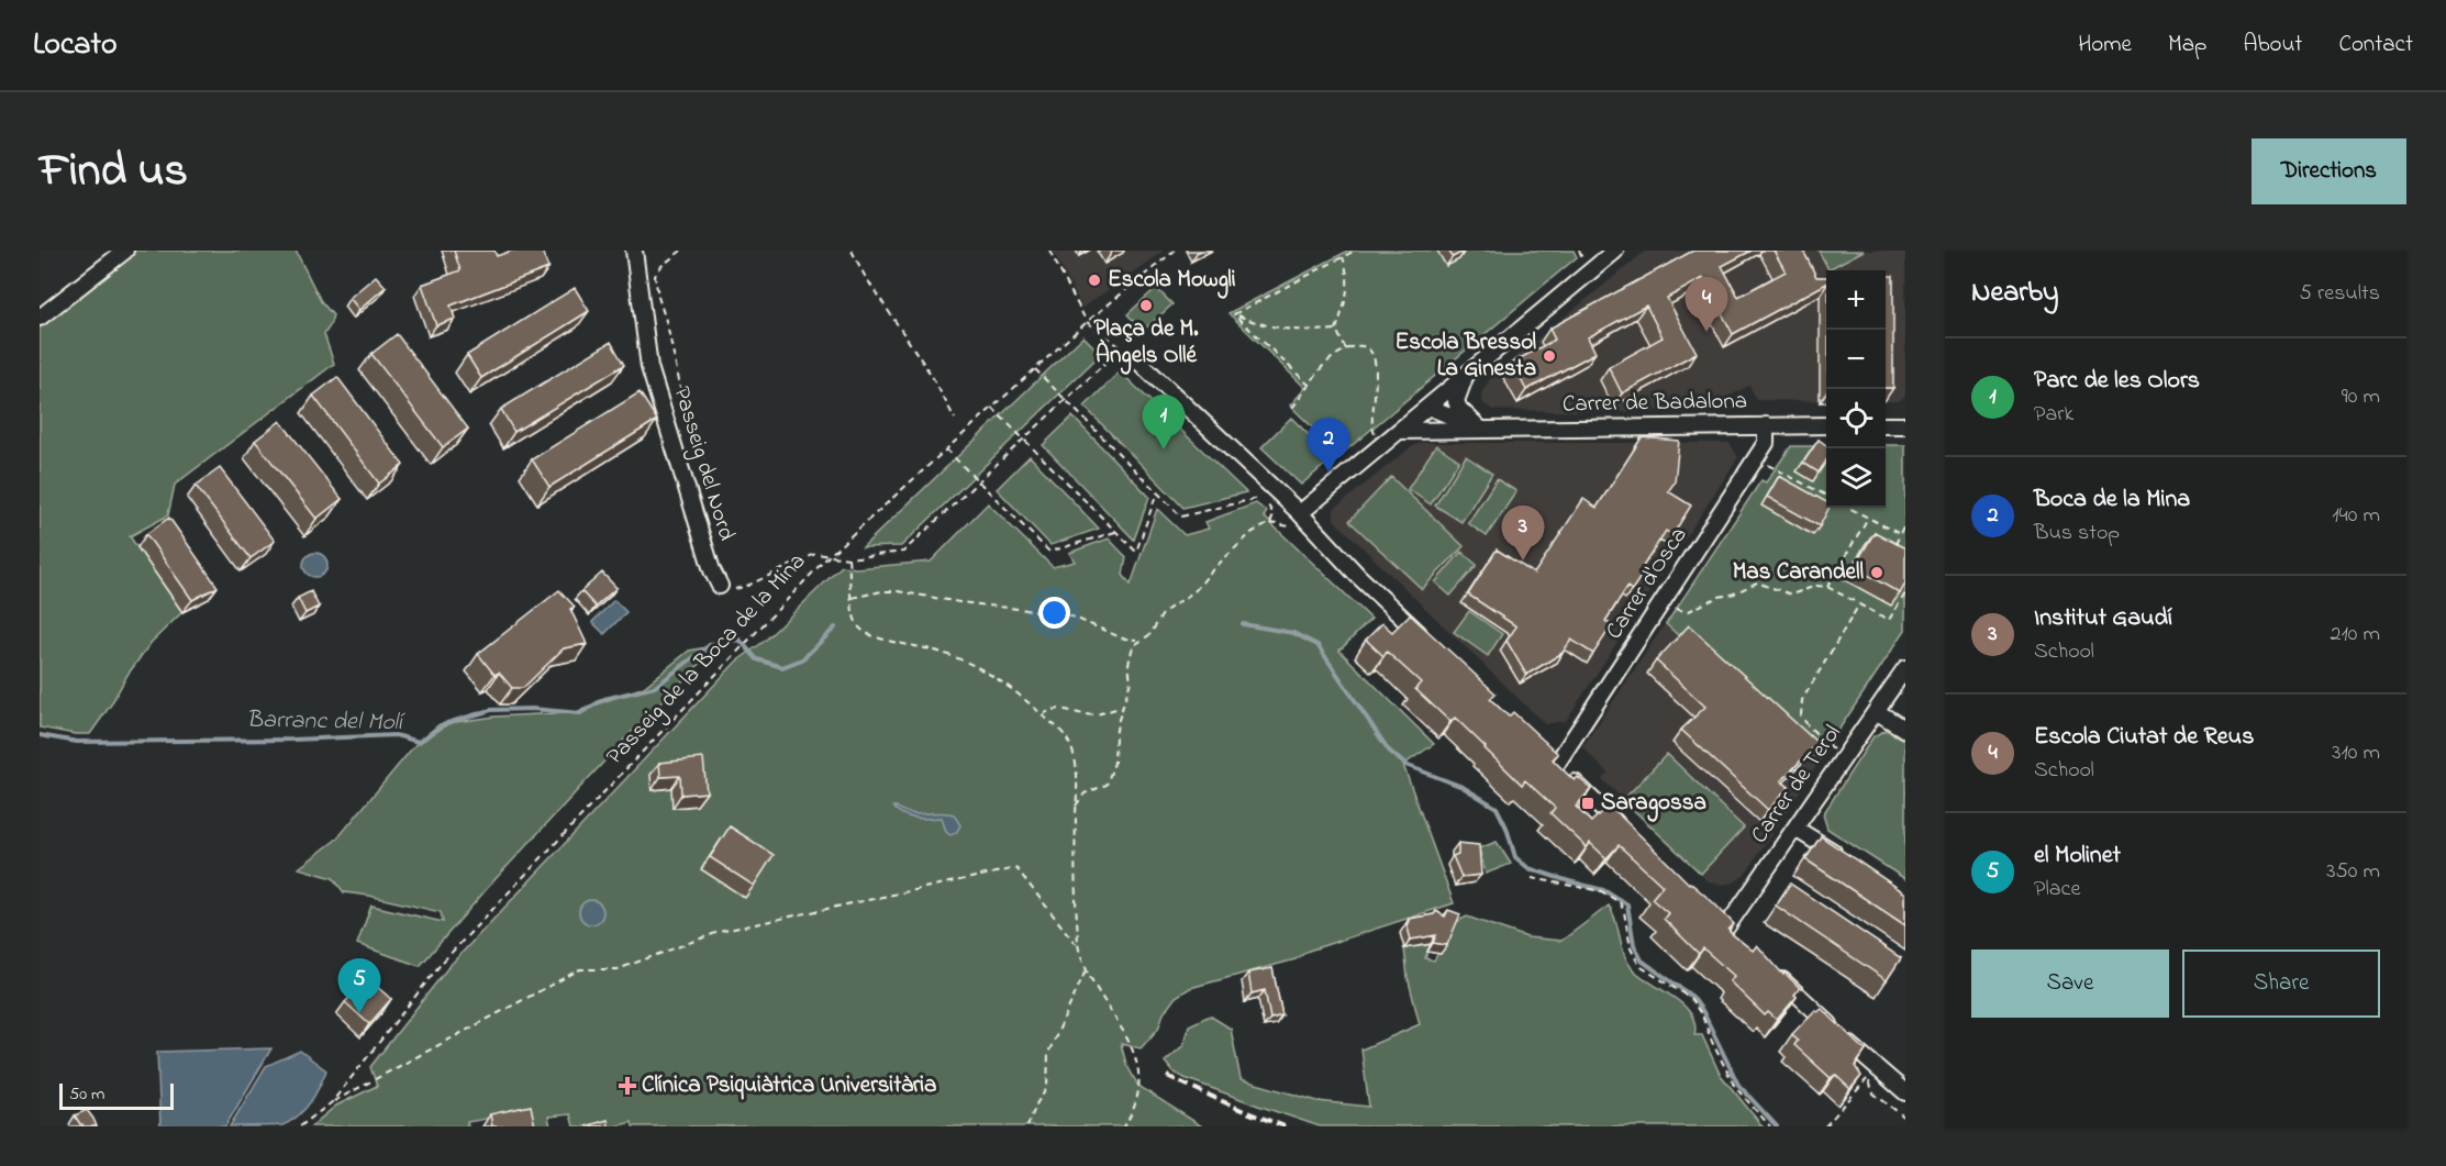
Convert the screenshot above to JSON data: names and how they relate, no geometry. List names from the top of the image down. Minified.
{"streets":{"street":["Carrer de Badalona","Passeig del Nord","Carrer d'Osca","Carrer de Terol"],"path":["Passeig de la Boca de la Mina"]},"crossings":[["Carrer de Badalona","Carrer d'Osca"]],"water":["Barranc del Molí"],"places":{"other":["Escola Mowgli","Plaça de M. Àngels Ollé","Escola Bressol La Ginesta","Mas Carandell"],"transit":["Saragossa"],"health":["Clínica Psiquiàtrica Universitària"]},"scale_bar":"50 m","page":{"header":"Locato","nav":["Home","Map","About","Contact"],"title":"Find us","buttons":["Directions",["Save","Share"]],"heading":["Nearby","5 results"],"map_buttons":["+","−"],"pins":["4","1","2","3","5"],"list":[{"mark":"1","name":"Parc de les Olors","note":"Park","value":"90 m"},{"mark":"2","name":"Boca de la Mina","note":"Bus stop","value":"140 m"},{"mark":"3","name":"Institut Gaudí","note":"School","value":"210 m"},{"mark":"4","name":"Escola Ciutat de Reus","note":"School","value":"310 m"},{"mark":"5","name":"el Molinet","note":"Place","value":"350 m"}],"scale":"50 m"}}
